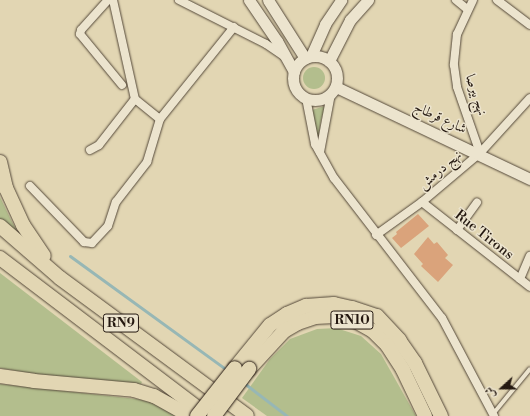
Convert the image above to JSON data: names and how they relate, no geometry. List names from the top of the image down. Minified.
{"streets":{"highway":["RN10","RN9"],"street":["نهج بيرصا","شارع قرطاج","نهج درمش","Rue Tirons"]},"crossings":[["نهج بيرصا","شارع قرطاج"],["نهج بيرصا","نهج درمش"],["شارع قرطاج","نهج درمش"],["نهج درمش","Rue Tirons"]],"north":"left"}
